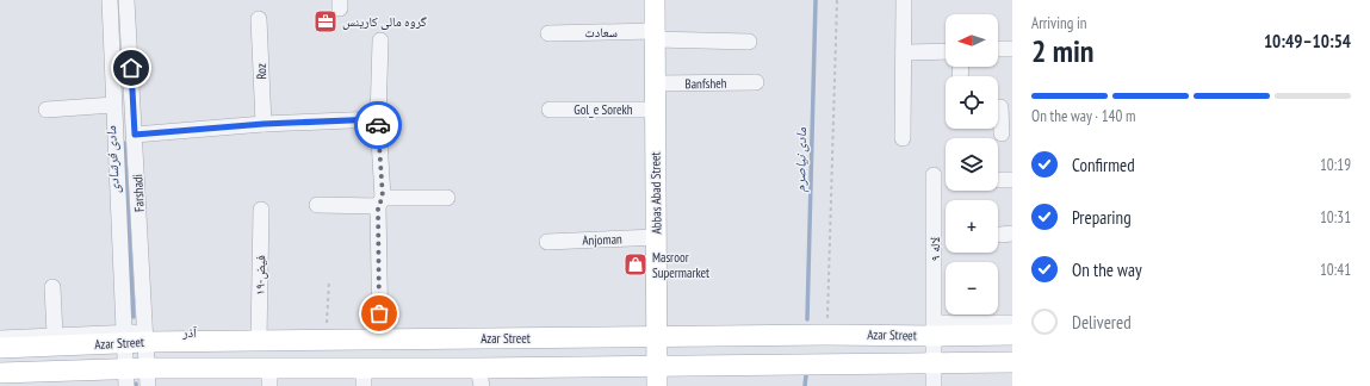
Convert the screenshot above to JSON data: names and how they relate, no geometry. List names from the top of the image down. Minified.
{"streets":{"main road":["Abbas Abad Street","Azar Street"],"street":["سعادت","Roz","Banfsheh","Gol_e Sorekh","Farshadi","Anjoman","۹ لاله","۱۹-فیض"]},"crossings":[["سعادت","Abbas Abad Street"],["Banfsheh","Abbas Abad Street"],["Gol_e Sorekh","Abbas Abad Street"],["Farshadi","Azar Street"],["Abbas Abad Street","Anjoman"],["Abbas Abad Street","Azar Street"],["۹ لاله","Azar Street"],["۱۹-فیض","Azar Street"]],"water":["مادی فرشادی","مادی نیاصرم"],"places":{"office":["گروه مالی کارینس"],"shop":["Masroor Supermarket"]},"north":"left","page":{"heading":["2 min","Arriving in","10:49–10:54"],"map_buttons":["+","−"],"bar":"On the way · 140 m","list":[["Confirmed","10:19"],["Preparing","10:31"],["On the way","10:41"],"Delivered"]}}
